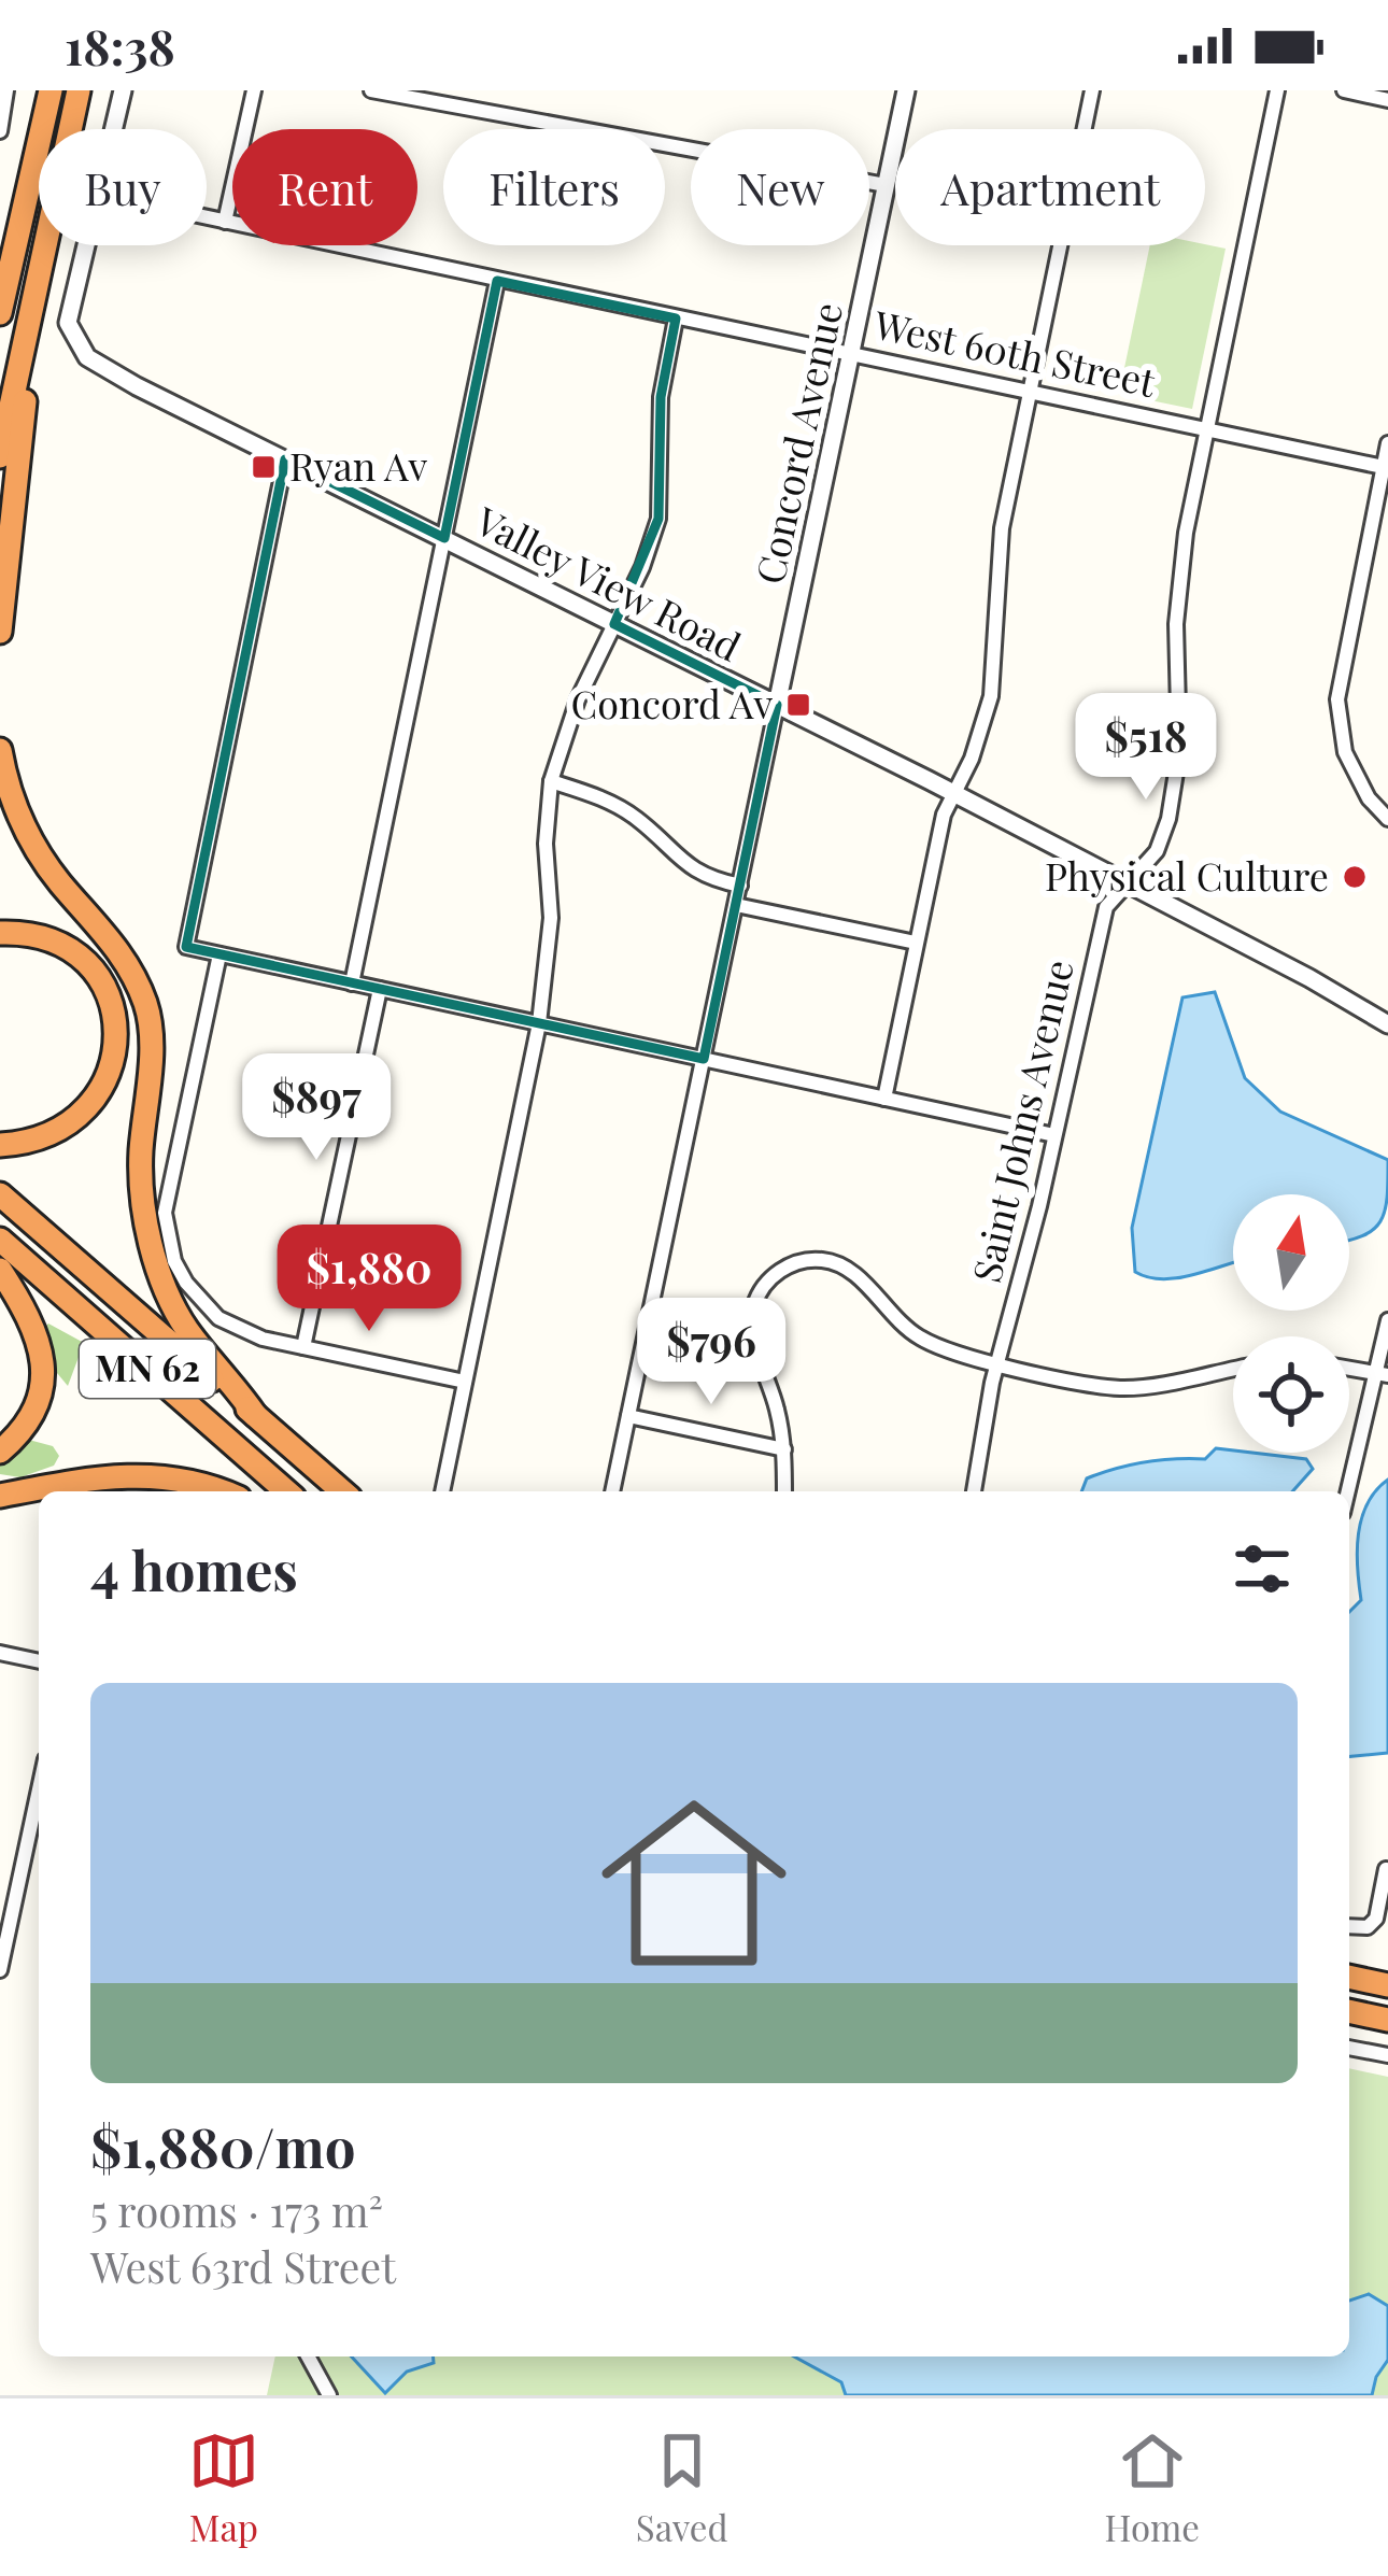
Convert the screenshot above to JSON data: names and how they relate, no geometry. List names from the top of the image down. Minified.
{"streets":{"highway":["MN 62"],"street":["West 60th Street","Concord Avenue","Valley View Road","Saint Johns Avenue"]},"crossings":[["West 60th Street","Concord Avenue"],["West 60th Street","Saint Johns Avenue"],["Concord Avenue","Valley View Road"],["Valley View Road","Saint Johns Avenue"]],"places":{"transit":["Ryan Av","Concord Av"],"other":["Physical Culture"]},"north":"top","page":{"status":"18:38","chip":["Buy","Rent","Filters","New","Apartment"],"price":["$518","$897","$1,880","$796"],"heading":"4 homes","list":[{"name":"$1,880/mo","note":"5 rooms · 173 m² · West 63rd Street"}],"tabs":["Map","Saved","Home"]}}
